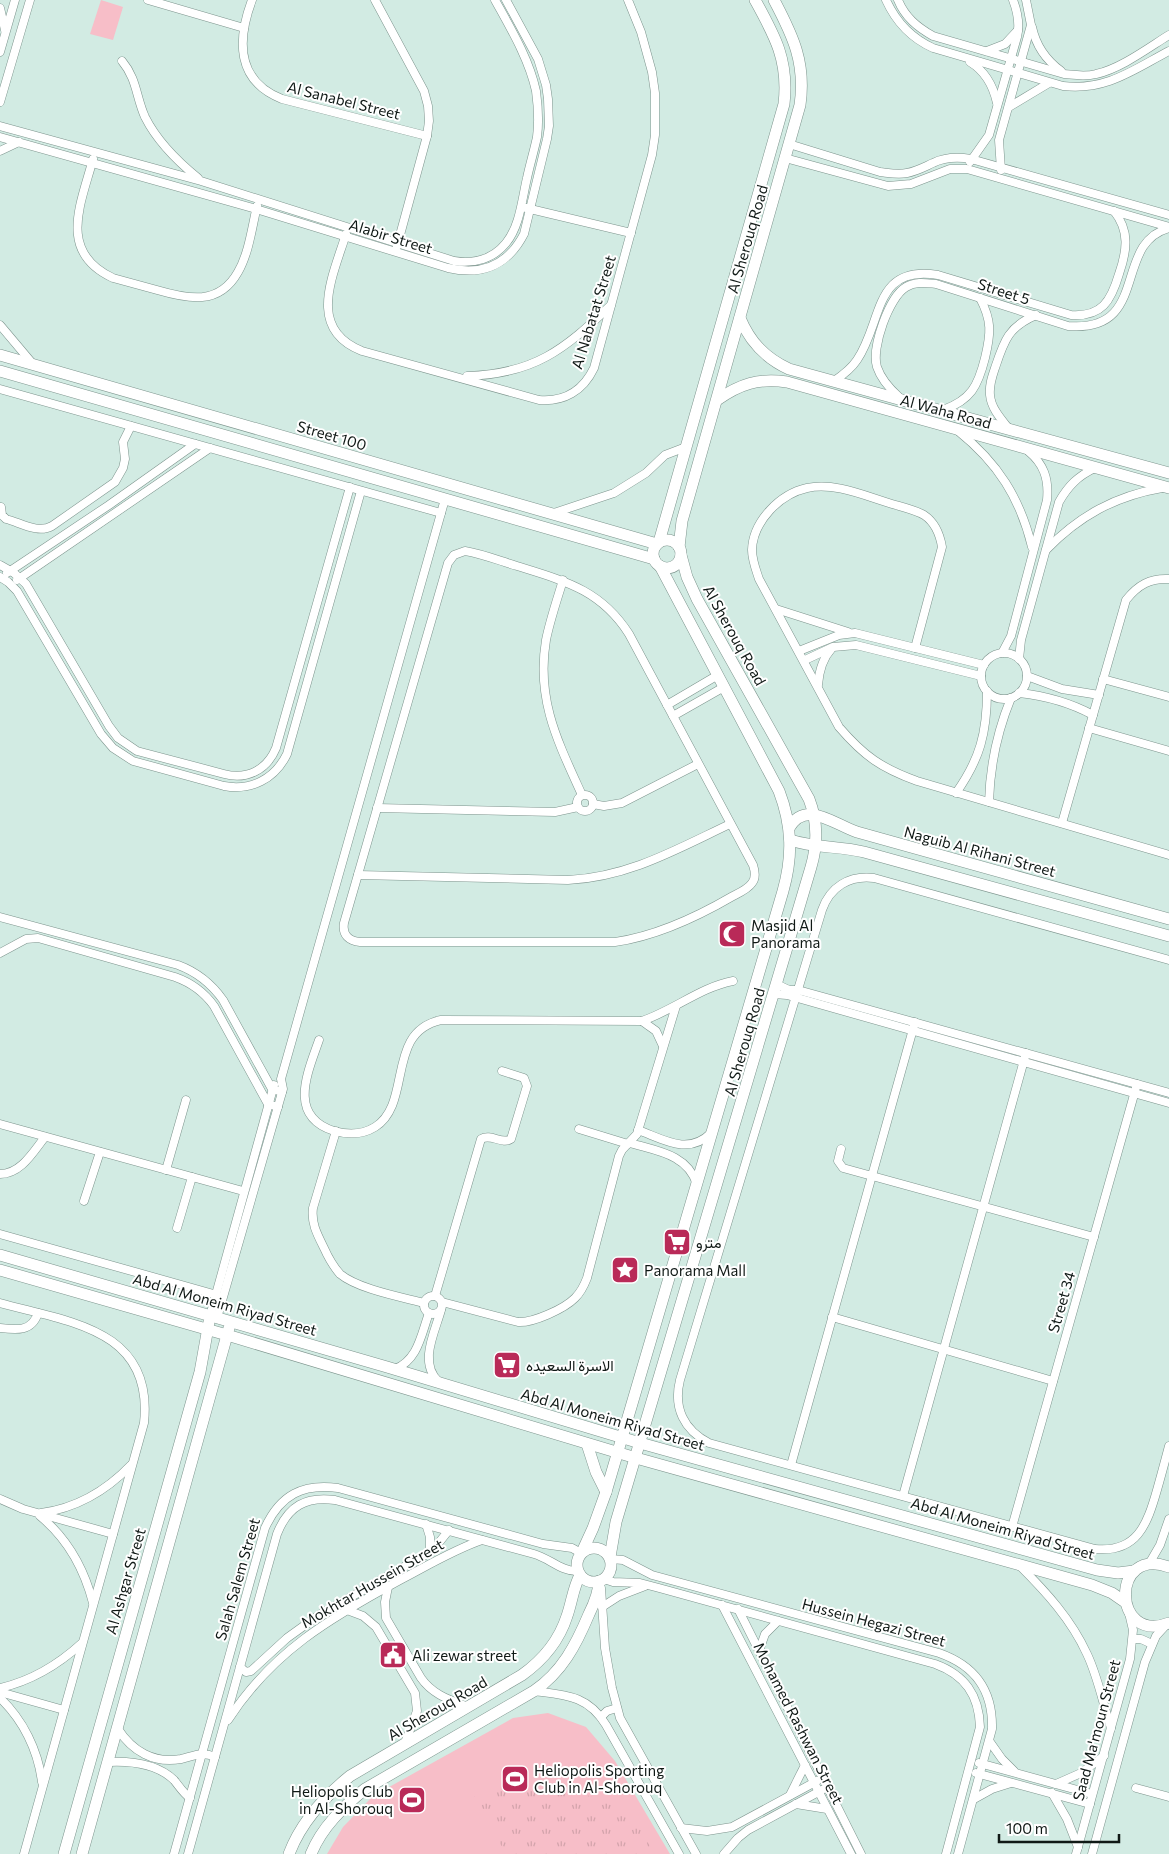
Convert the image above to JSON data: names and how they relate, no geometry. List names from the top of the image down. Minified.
{"streets":{"street":["Al Sanabel Street","Alabir Street","Al Sherouq Road","Street 5","Al Nabatat Street","Al Waha Road","Street 100","Naguib Al Rihani Street","Street 34","Abd Al Moneim Riyad Street","Salah Salem Street","Al Ashgar Street","Mokhtar Hussein Street","Hussein Hegazi Street","Mohamed Rashwan Street","Saad Ma'moun Street"]},"crossings":[["Alabir Street","Al Nabatat Street"],["Al Sherouq Road","Al Waha Road"],["Al Sherouq Road","Street 100"],["Al Sherouq Road","Naguib Al Rihani Street"],["Al Sherouq Road","Abd Al Moneim Riyad Street"],["Al Sherouq Road","Salah Salem Street"],["Al Sherouq Road","Mokhtar Hussein Street"],["Al Sherouq Road","Hussein Hegazi Street"],["Street 5","Al Waha Road"],["Abd Al Moneim Riyad Street","Al Ashgar Street"],["Abd Al Moneim Riyad Street","Saad Ma'moun Street"],["Salah Salem Street","Mokhtar Hussein Street"],["Salah Salem Street","Hussein Hegazi Street"],["Hussein Hegazi Street","Mohamed Rashwan Street"]],"places":{"mosque":["Masjid Al Panorama"],"supermarket":["مترو","الاسرة السعيده"],"place":["Panorama Mall"],"public building":["Ali zewar street"],"sports":["Heliopolis Sporting Club in Al-Shorouq","Heliopolis Club in Al-Shorouq"]},"scale_bar":"100 m"}
